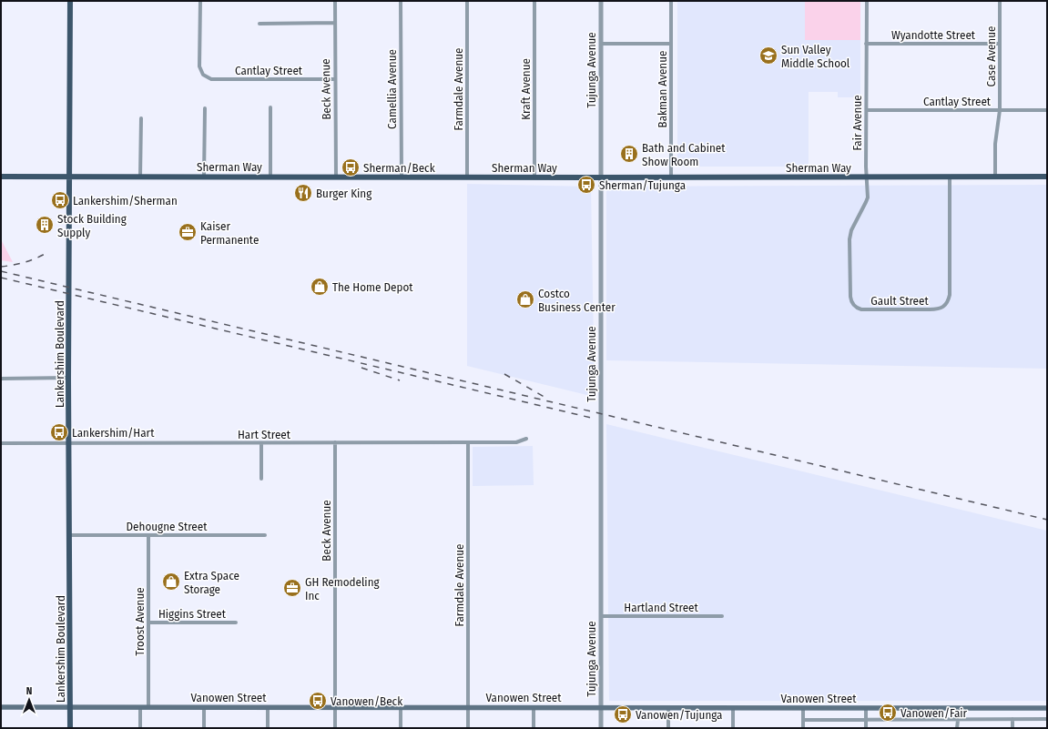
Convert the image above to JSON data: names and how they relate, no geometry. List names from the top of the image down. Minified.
{"streets":{"main road":["Sherman Way","Lankershim Boulevard","Vanowen Street"],"street":["Wyandotte Street","Case Avenue","Cantlay Street","Tujunga Avenue","Beck Avenue","Camellia Avenue","Farmdale Avenue","Kraft Avenue","Bakman Avenue","Fair Avenue","Gault Street","Hart Street","Dehougne Street","Hartland Street","Higgins Street","Troost Avenue"]},"crossings":[["Wyandotte Street","Case Avenue"],["Wyandotte Street","Fair Avenue"],["Case Avenue","Cantlay Street"],["Case Avenue","Sherman Way"],["Cantlay Street","Beck Avenue"],["Cantlay Street","Fair Avenue"],["Tujunga Avenue","Sherman Way"],["Tujunga Avenue","Hartland Street"],["Tujunga Avenue","Vanowen Street"],["Beck Avenue","Sherman Way"],["Beck Avenue","Hart Street"],["Beck Avenue","Vanowen Street"],["Camellia Avenue","Sherman Way"],["Farmdale Avenue","Sherman Way"],["Farmdale Avenue","Hart Street"],["Farmdale Avenue","Vanowen Street"],["Kraft Avenue","Sherman Way"],["Bakman Avenue","Sherman Way"],["Fair Avenue","Sherman Way"],["Fair Avenue","Gault Street"],["Sherman Way","Gault Street"],["Sherman Way","Lankershim Boulevard"],["Lankershim Boulevard","Hart Street"],["Lankershim Boulevard","Dehougne Street"],["Lankershim Boulevard","Vanowen Street"],["Dehougne Street","Troost Avenue"],["Higgins Street","Troost Avenue"],["Troost Avenue","Vanowen Street"]],"places":{"school or university":["Sun Valley Middle School"],"building":["Bath and Cabinet Show Room","Stock Building Supply"],"bus stop":["Sherman/Beck","Sherman/Tujunga","Lankershim/Sherman","Lankershim/Hart","Vanowen/Beck","Vanowen/Fair","Vanowen/Tujunga"],"restaurant":["Burger King"],"office":["Kaiser Permanente","GH Remodeling Inc"],"shop":["The Home Depot","Costco Business Center","Extra Space Storage"]},"north":"top"}
